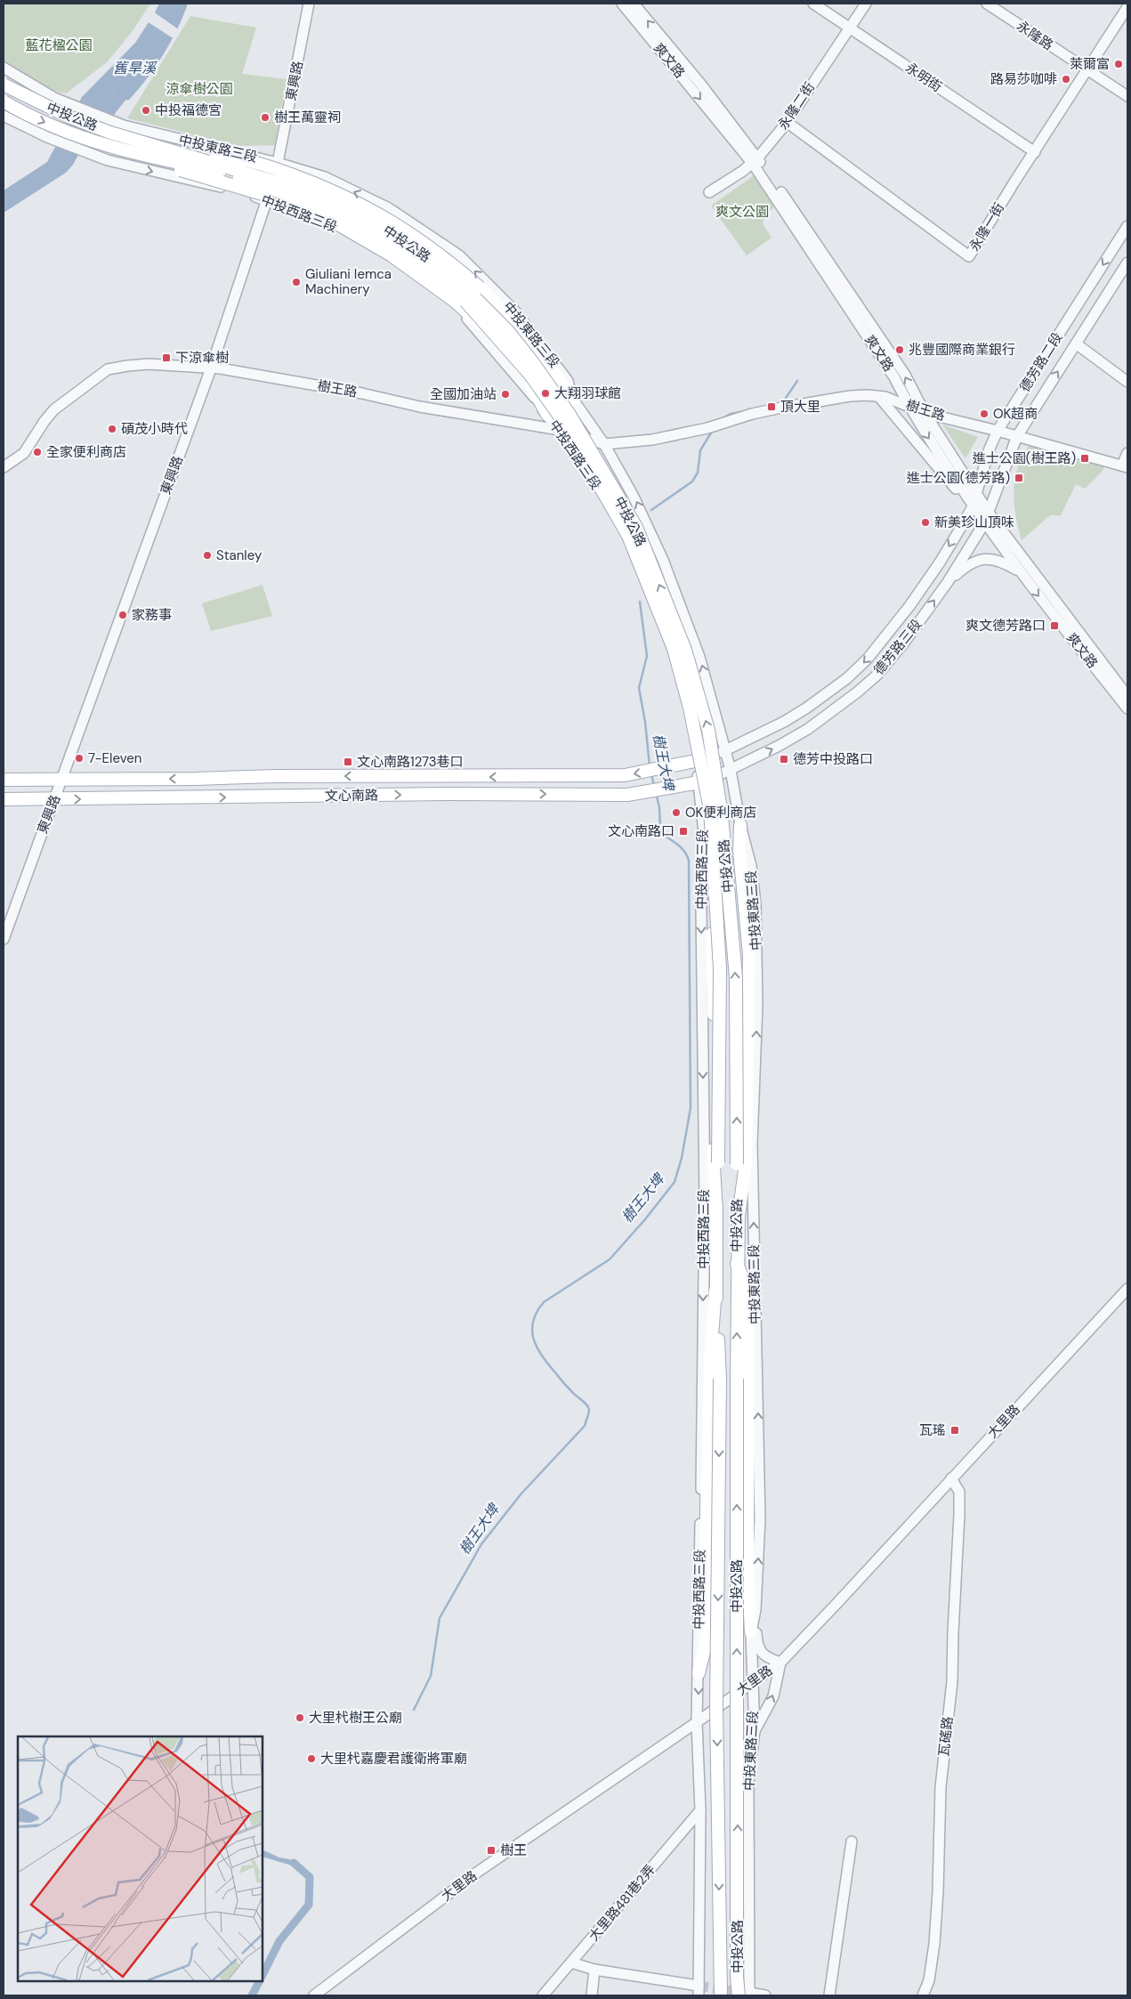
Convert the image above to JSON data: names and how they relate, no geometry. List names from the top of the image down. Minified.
{"streets":{"main road":["中投公路","文心南路"],"street":["永隆路","爽文路","永明街","東興路","永隆二街","中投東路三段","中投西路三段","永隆一街","德芳路二段","樹王路","德芳路三段","大里路","瓦磘路","大里路481巷2弄"]},"crossings":[["永隆路","永隆一街"],["爽文路","永隆二街"],["爽文路","德芳路二段"],["爽文路","樹王路"],["爽文路","德芳路三段"],["永明街","永隆二街"],["永明街","永隆一街"],["東興路","中投東路三段"],["東興路","中投西路三段"],["東興路","樹王路"],["東興路","文心南路"],["永隆二街","永隆一街"],["中投公路","中投東路三段"],["中投東路三段","樹王路"],["中投東路三段","德芳路三段"],["中投東路三段","大里路"],["中投西路三段","樹王路"],["中投西路三段","德芳路三段"],["中投西路三段","文心南路"],["中投西路三段","大里路"],["中投西路三段","大里路481巷2弄"],["德芳路二段","樹王路"],["德芳路二段","德芳路三段"],["樹王路","德芳路三段"],["德芳路三段","文心南路"],["大里路","瓦磘路"]],"one_way":["中投東路三段","中投西路三段"],"water":["舊旱溪","樹王大埤"],"parks":["藍花楹公園","涼傘樹公園","爽文公園"],"places":{"other":["萊爾富","路易莎咖啡","中投福德宮","樹王萬靈祠","Giuliani Iemca Machinery","兆豐國際商業銀行","大翔羽球館","全國加油站","OK超商","碩茂小時代","全家便利商店","新美珍山頂味","Stanley","家務事","7-Eleven","OK便利商店","大里杙樹王公廟","大里杙嘉慶君護衛將軍廟"],"transit":["下涼傘樹","頂大里","進士公園(樹王路)","進士公園(德芳路)","爽文德芳路口","德芳中投路口","文心南路1273巷口","文心南路口","瓦瑤","樹王"]}}
